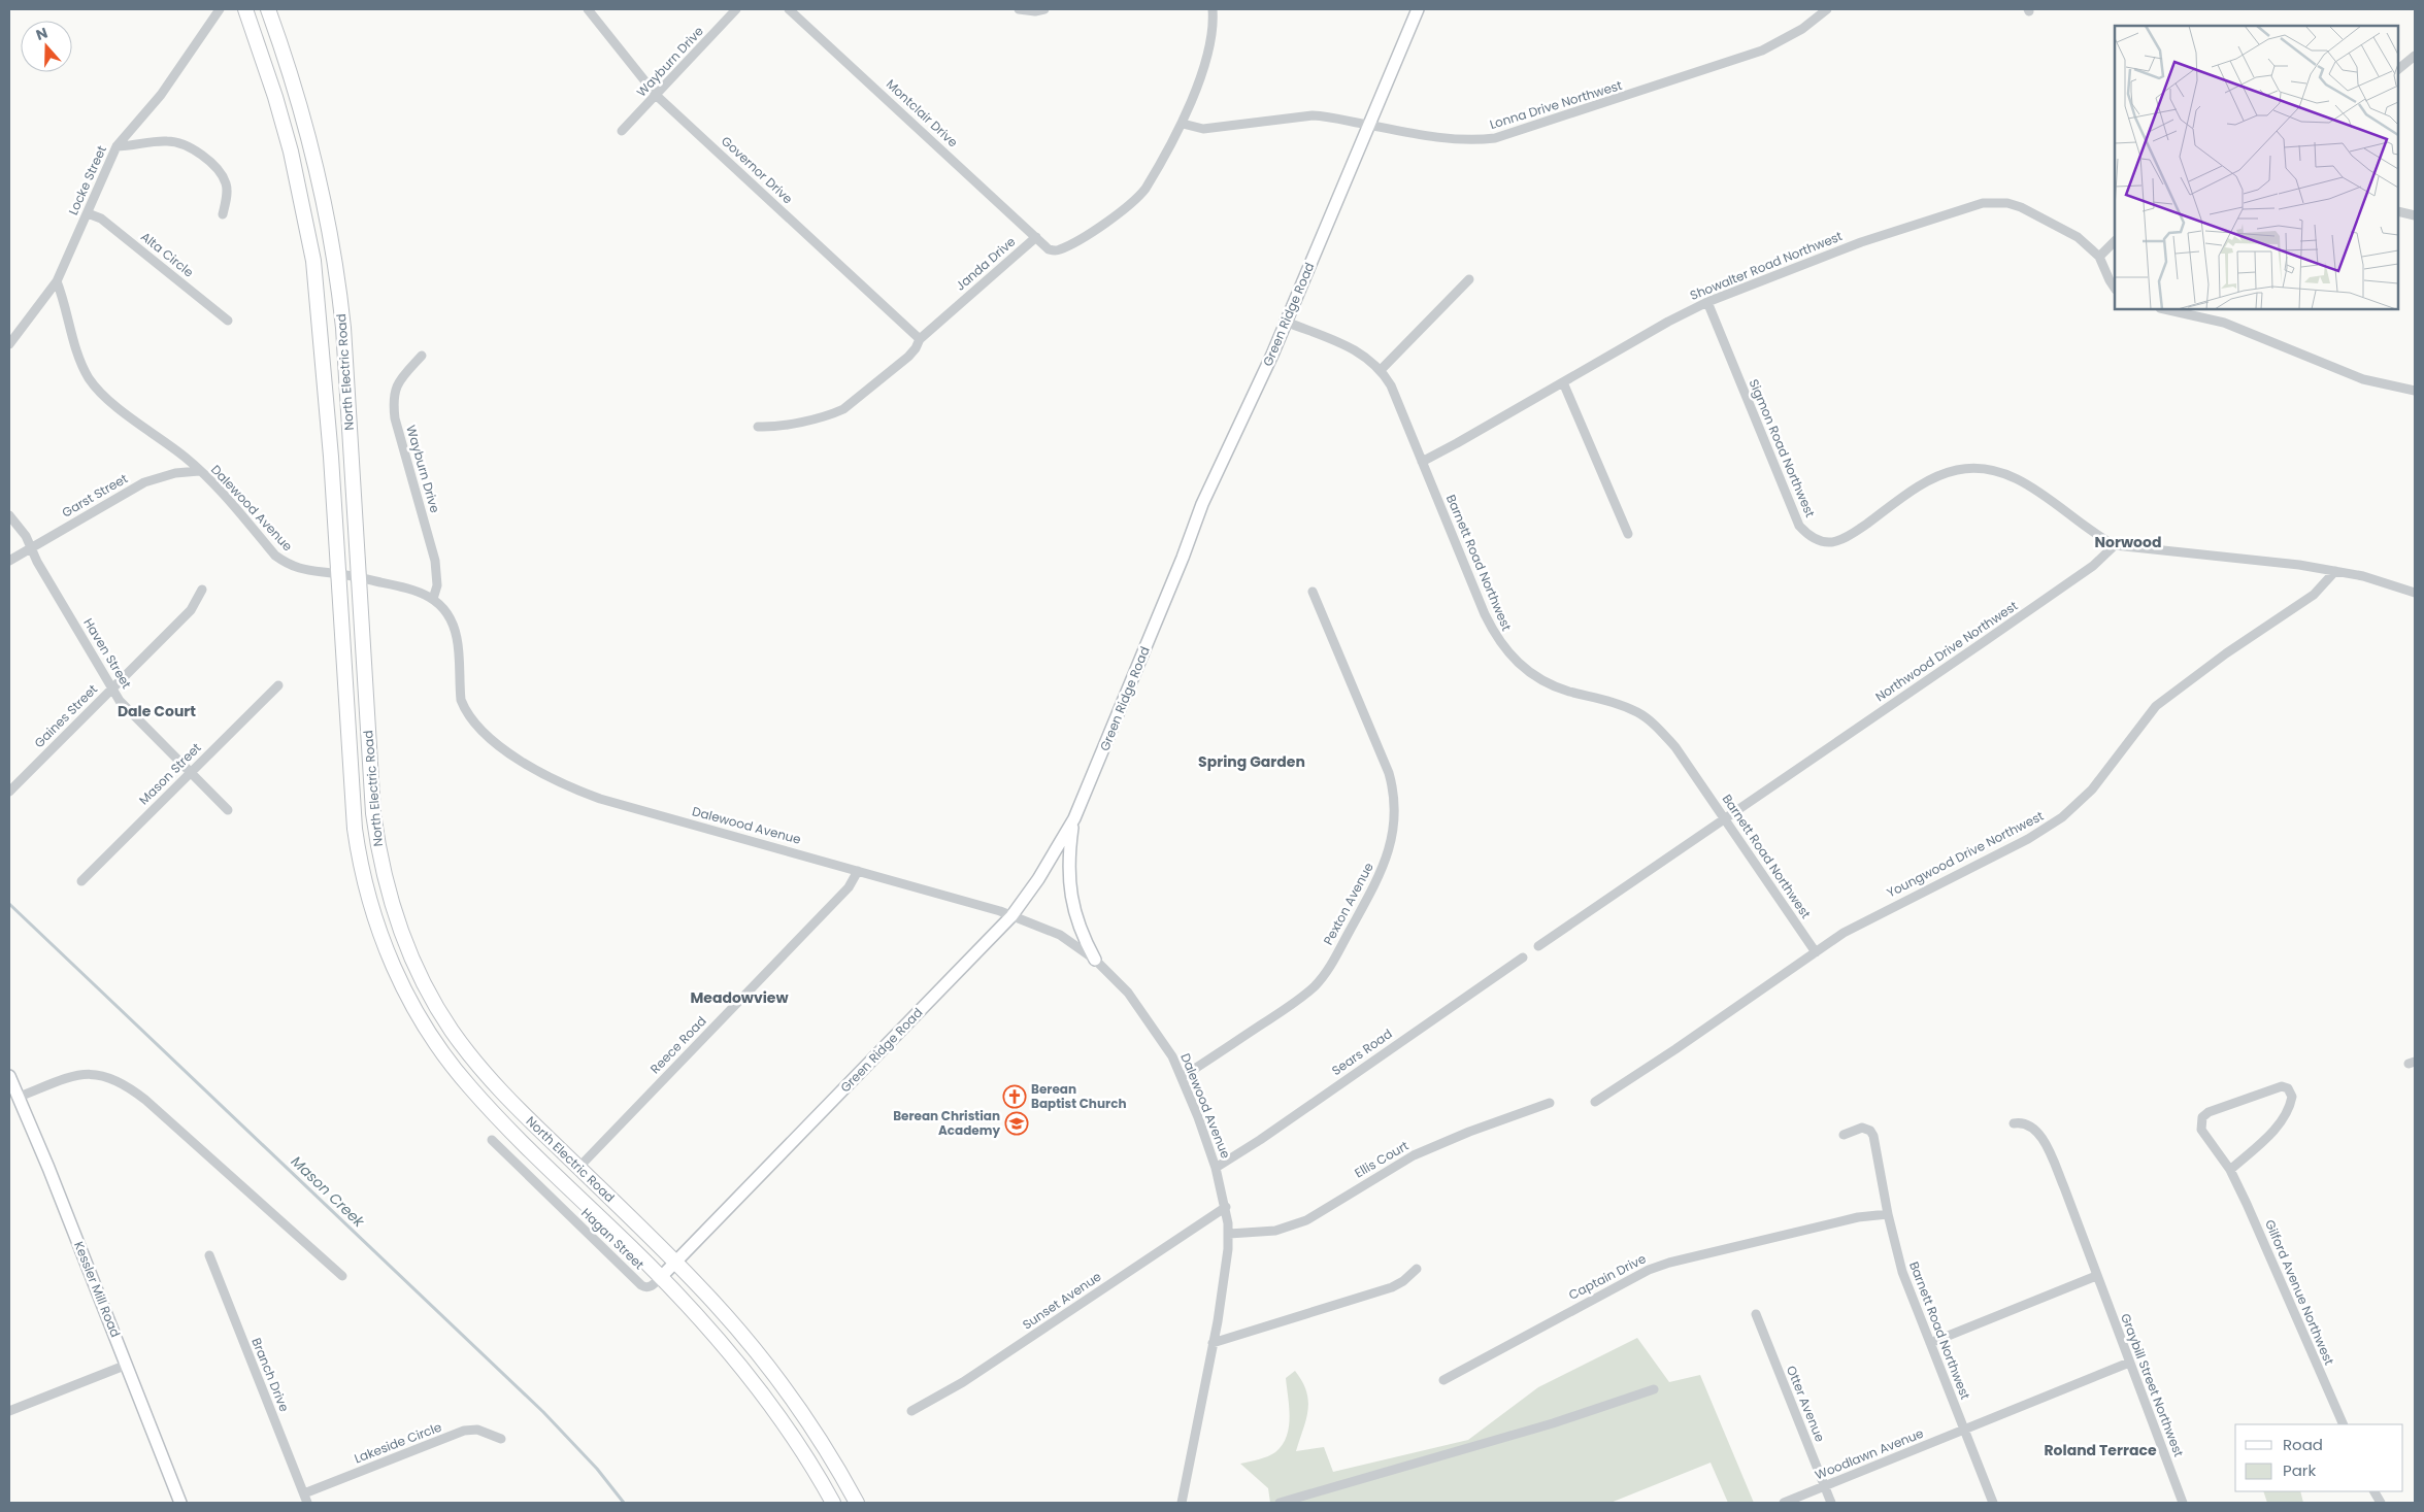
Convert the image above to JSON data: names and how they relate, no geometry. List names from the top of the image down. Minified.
{"streets":{"main road":["North Electric Road"],"street":["Wayburn Drive","Lonna Drive Northwest","Montclair Drive","Governor Drive","Locke Street","Alta Circle","Janda Drive","Showalter Road Northwest","Green Ridge Road","Sigmon Road Northwest","Garst Street","Dalewood Avenue","Barnett Road Northwest","Northwood Drive Northwest","Haven Street","Gaines Street","Mason Street","Youngwood Drive Northwest","Pexton Avenue","Reece Road","Sears Road","Ellis Court","Hagan Street","Captain Drive","Kessler Mill Road","Gilford Avenue Northwest","Sunset Avenue","Branch Drive","Graybill Street Northwest","Otter Avenue","Lakeside Circle","Woodlawn Avenue"]},"crossings":[["Wayburn Drive","Governor Drive"],["Wayburn Drive","Dalewood Avenue"],["Lonna Drive Northwest","Janda Drive"],["Lonna Drive Northwest","Green Ridge Road"],["Montclair Drive","Janda Drive"],["Governor Drive","Janda Drive"],["Locke Street","Alta Circle"],["Locke Street","Dalewood Avenue"],["Showalter Road Northwest","Sigmon Road Northwest"],["Showalter Road Northwest","Barnett Road Northwest"],["Green Ridge Road","North Electric Road"],["Green Ridge Road","Dalewood Avenue"],["Green Ridge Road","Barnett Road Northwest"],["Green Ridge Road","Hagan Street"],["North Electric Road","Dalewood Avenue"],["North Electric Road","Reece Road"],["North Electric Road","Hagan Street"],["Sigmon Road Northwest","Northwood Drive Northwest"],["Garst Street","Dalewood Avenue"],["Garst Street","Haven Street"],["Dalewood Avenue","Pexton Avenue"],["Dalewood Avenue","Reece Road"],["Dalewood Avenue","Sears Road"],["Dalewood Avenue","Ellis Court"],["Dalewood Avenue","Sunset Avenue"],["Barnett Road Northwest","Northwood Drive Northwest"],["Barnett Road Northwest","Youngwood Drive Northwest"],["Barnett Road Northwest","Captain Drive"],["Barnett Road Northwest","Woodlawn Avenue"],["Haven Street","Gaines Street"],["Haven Street","Mason Street"],["Branch Drive","Lakeside Circle"],["Graybill Street Northwest","Woodlawn Avenue"],["Otter Avenue","Woodlawn Avenue"]],"districts":["Norwood","Dale Court","Spring Garden","Meadowview","Roland Terrace"],"water":["Mason Creek"],"places":{"church":["Berean Baptist Church"],"school or university":["Berean Christian Academy"]},"legend":["Road","Park"],"north":"top"}
